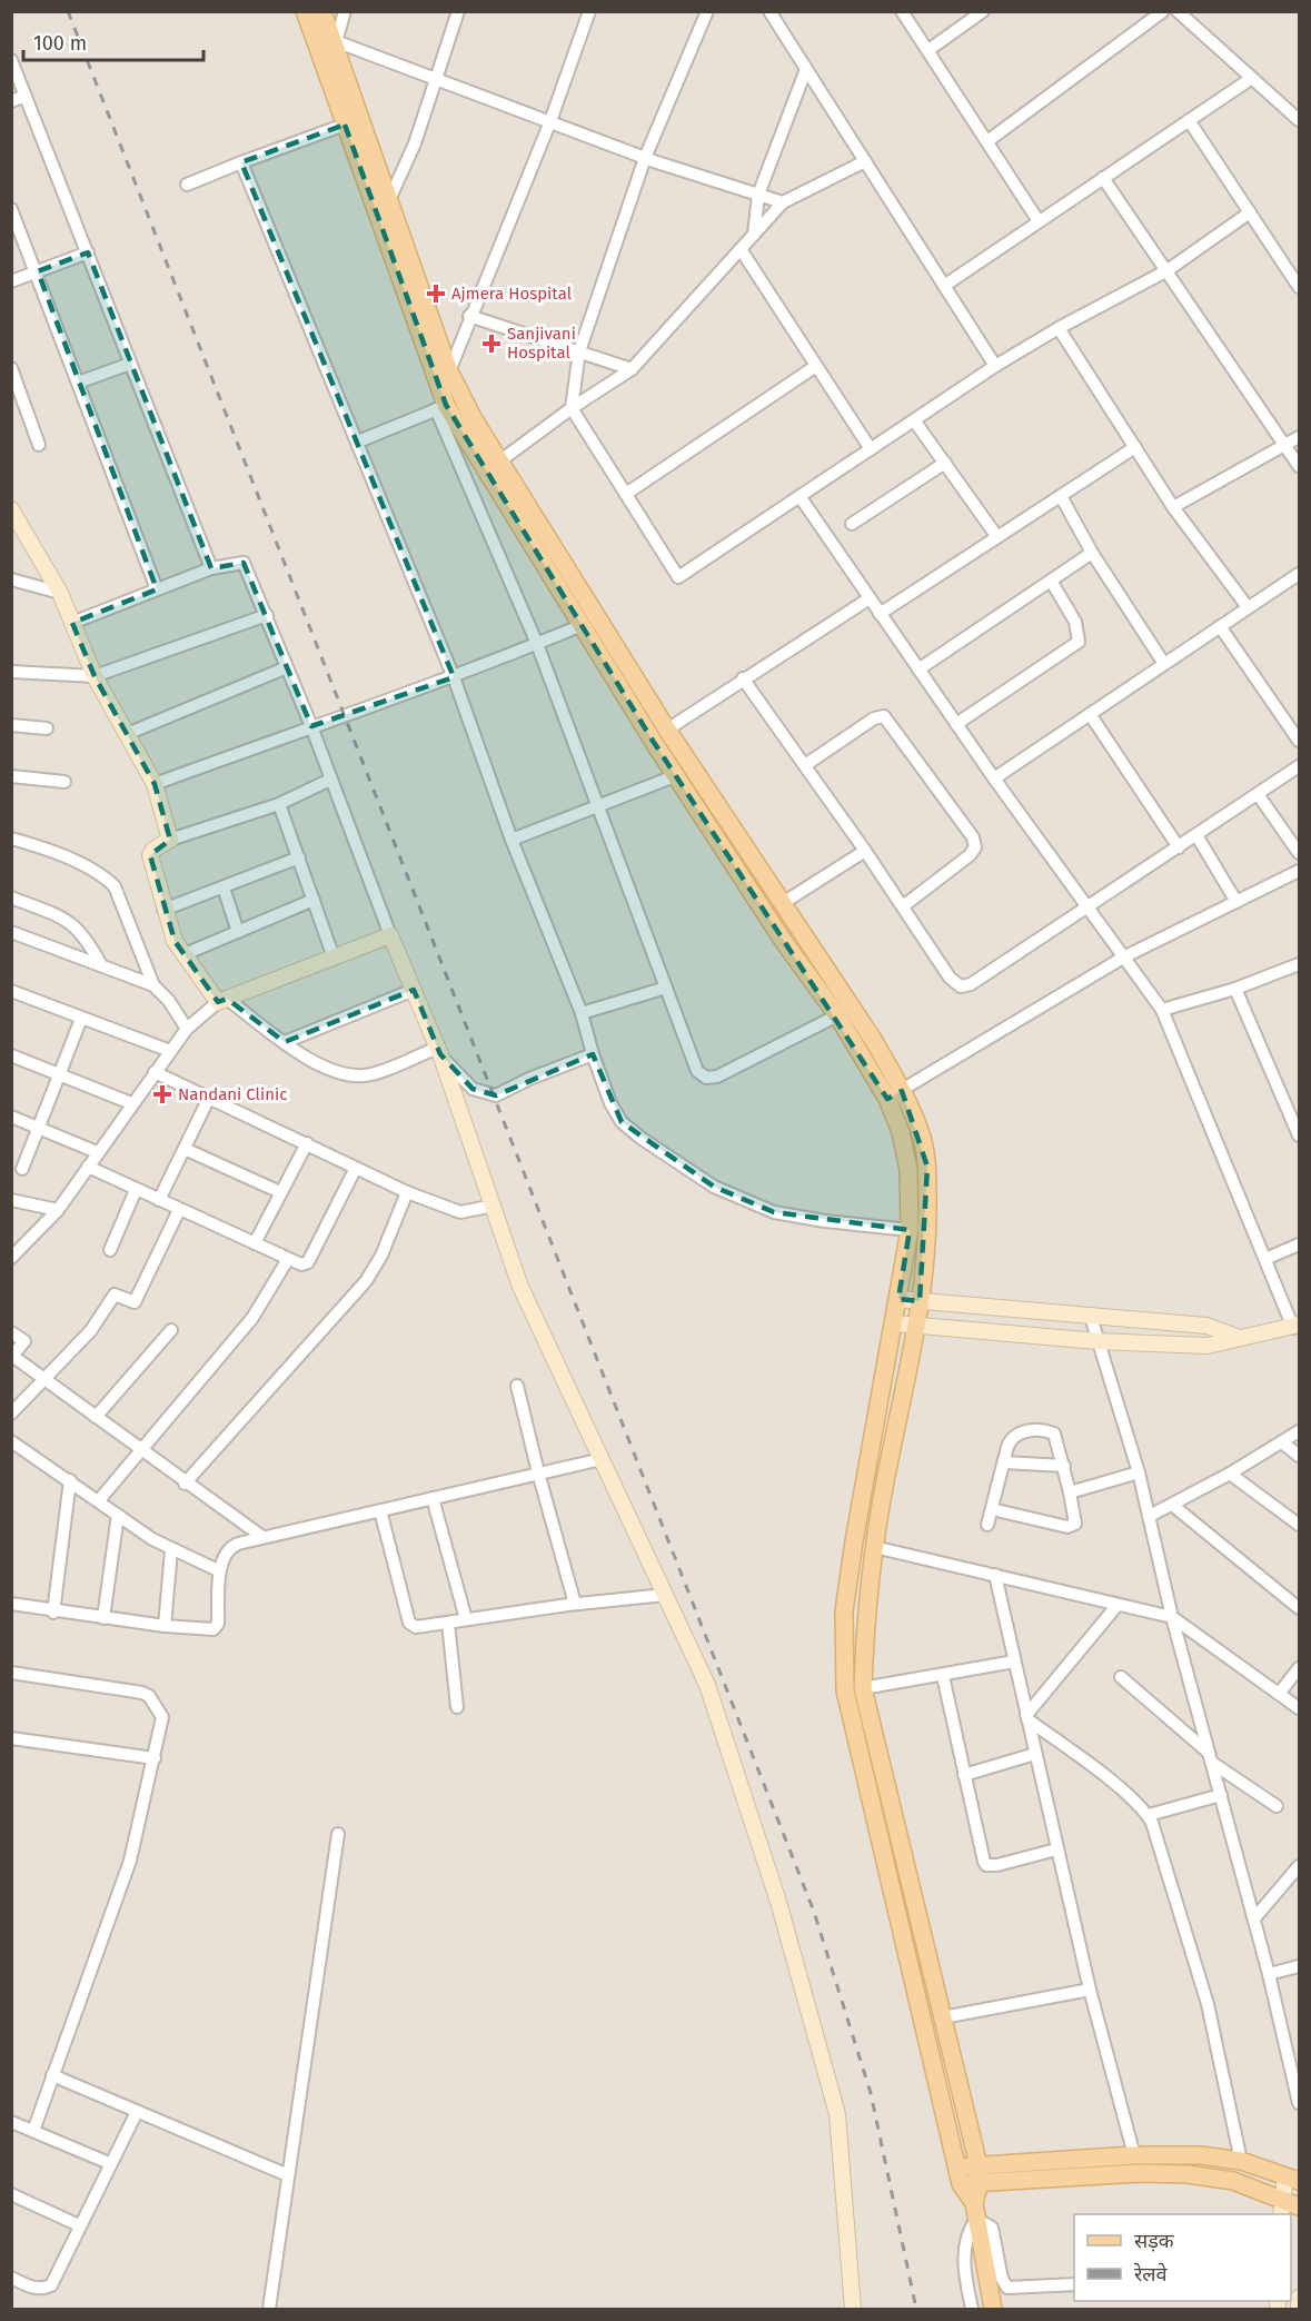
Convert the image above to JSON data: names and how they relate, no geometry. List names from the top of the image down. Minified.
{"places":{"health":["Ajmera Hospital","Sanjivani Hospital","Nandani Clinic"]},"legend":["सड़क","रेलवे"],"scale_bar":"100 m"}
